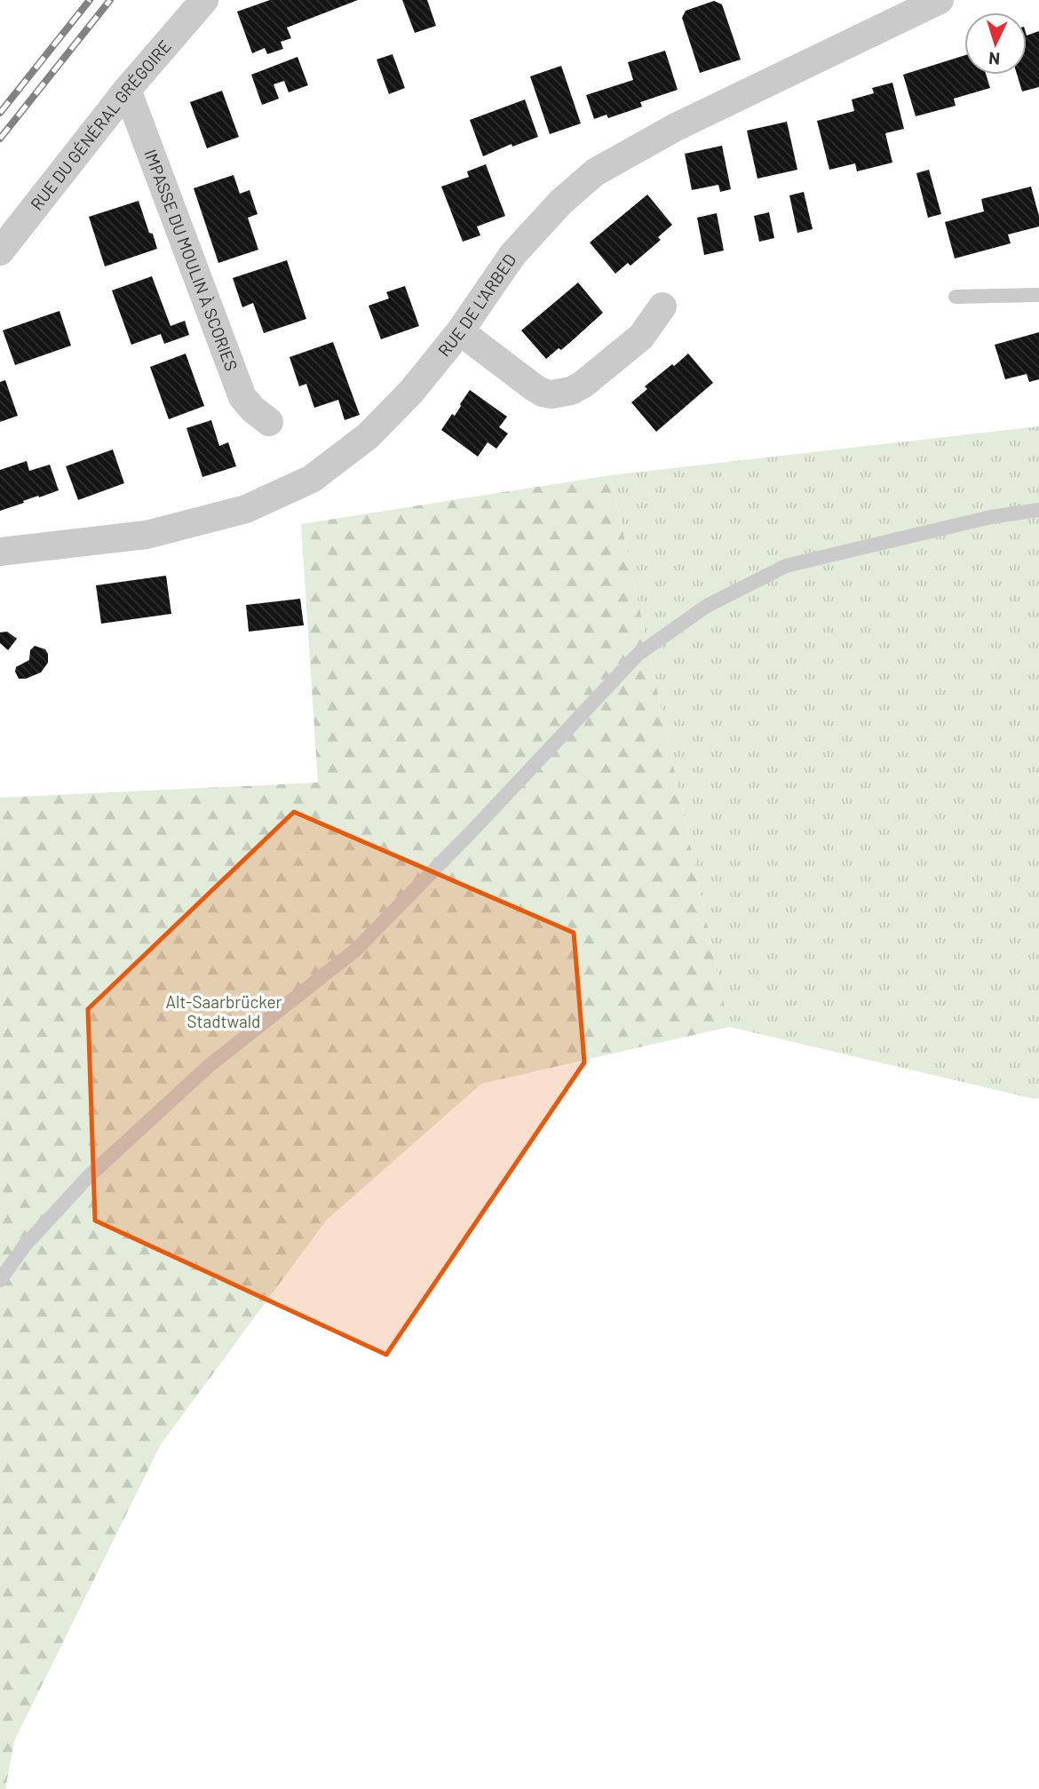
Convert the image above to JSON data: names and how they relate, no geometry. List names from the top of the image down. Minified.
{"streets":{"street":["RUE DU GÉNÉRAL GRÉGOIRE","IMPASSE DU MOULIN À SCORIES","RUE DE L'ARBED"]},"crossings":[["RUE DU GÉNÉRAL GRÉGOIRE","IMPASSE DU MOULIN À SCORIES"]],"parks":["Alt-Saarbrücker Stadtwald"],"north":"bottom"}
